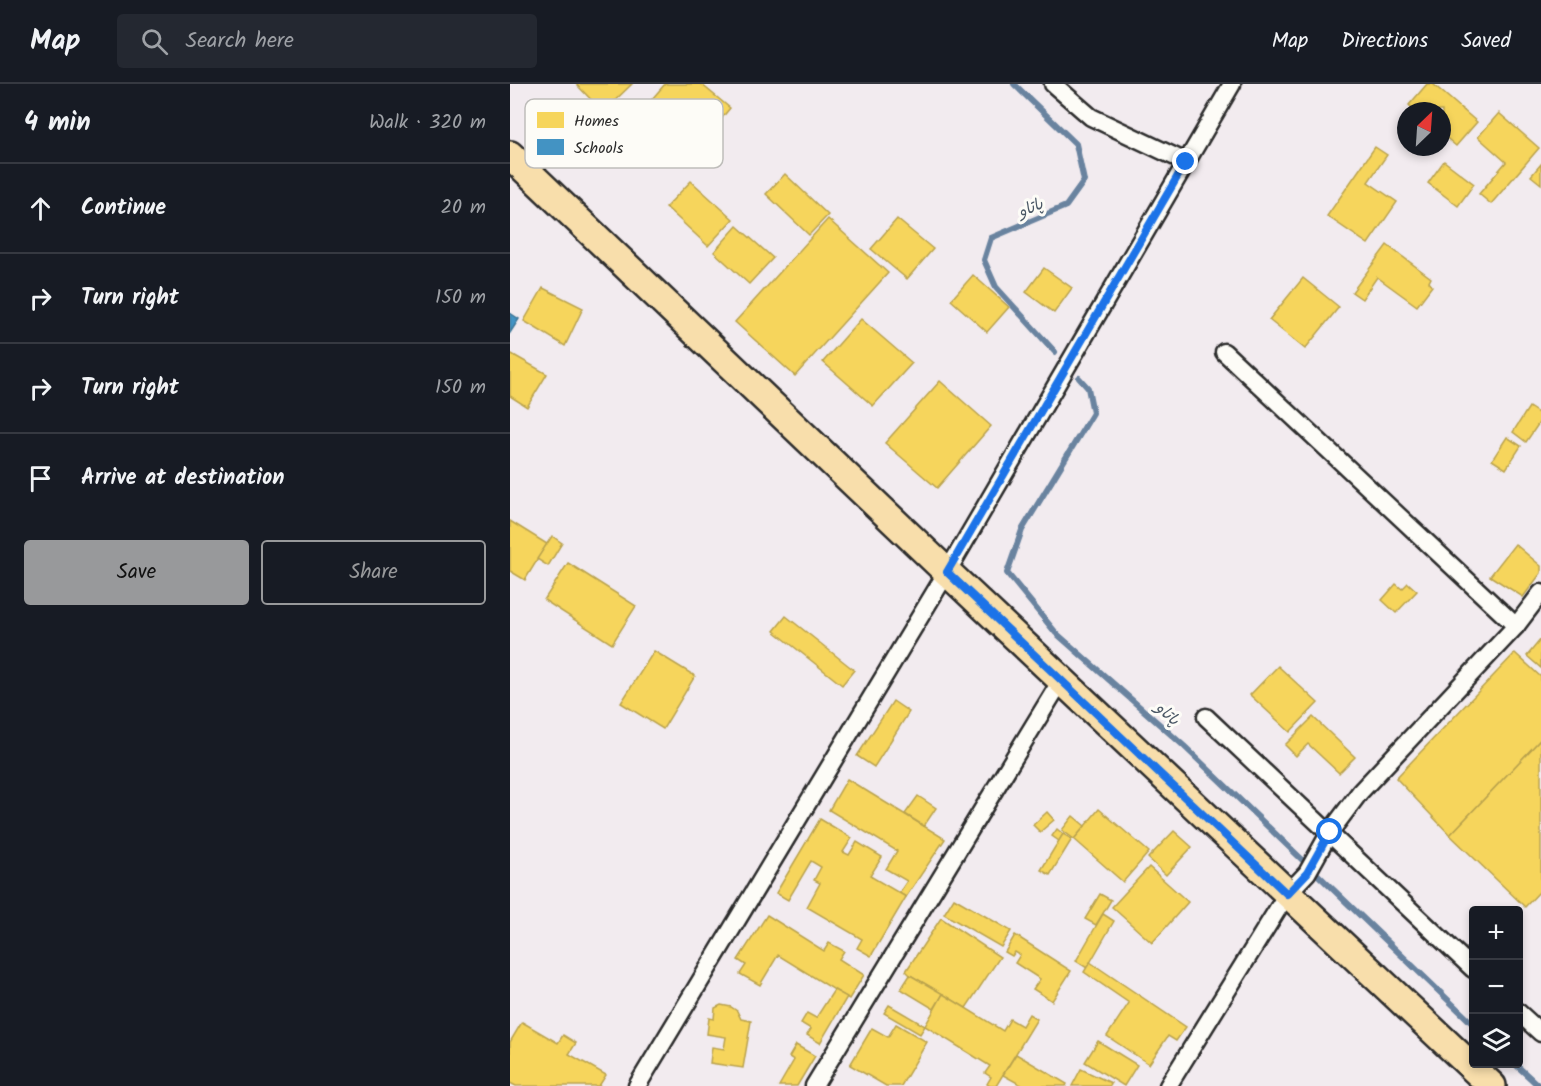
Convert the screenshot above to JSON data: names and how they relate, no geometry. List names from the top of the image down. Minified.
{"water":["پاتاو"],"legend":["Homes","Schools"],"north":"top right","page":{"header":"Map","search":"Search here","nav":["Map","Directions","Saved"],"heading":["4 min","Walk · 320 m"],"list":[["Continue","20 m"],["Turn right","150 m"],["Turn right","150 m"],"Arrive at destination"],"buttons":["Save","Share"],"map_buttons":["+","−"]}}
